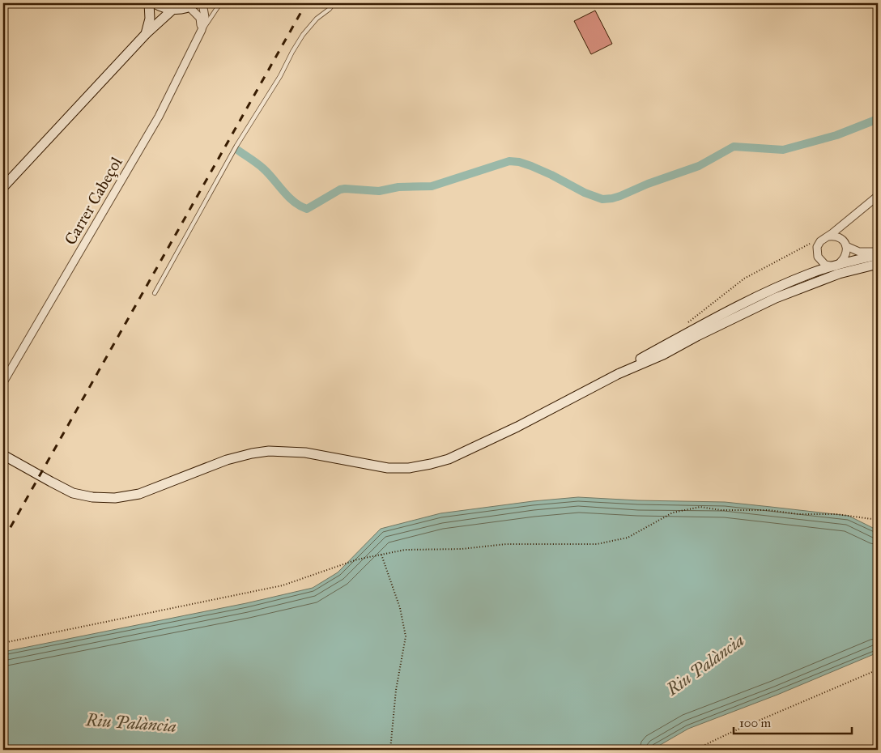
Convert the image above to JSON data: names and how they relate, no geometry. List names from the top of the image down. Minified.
{"streets":{"street":["Carrer Cabeçol"]},"water":["Riu Palància"],"scale_bar":"100 m"}
